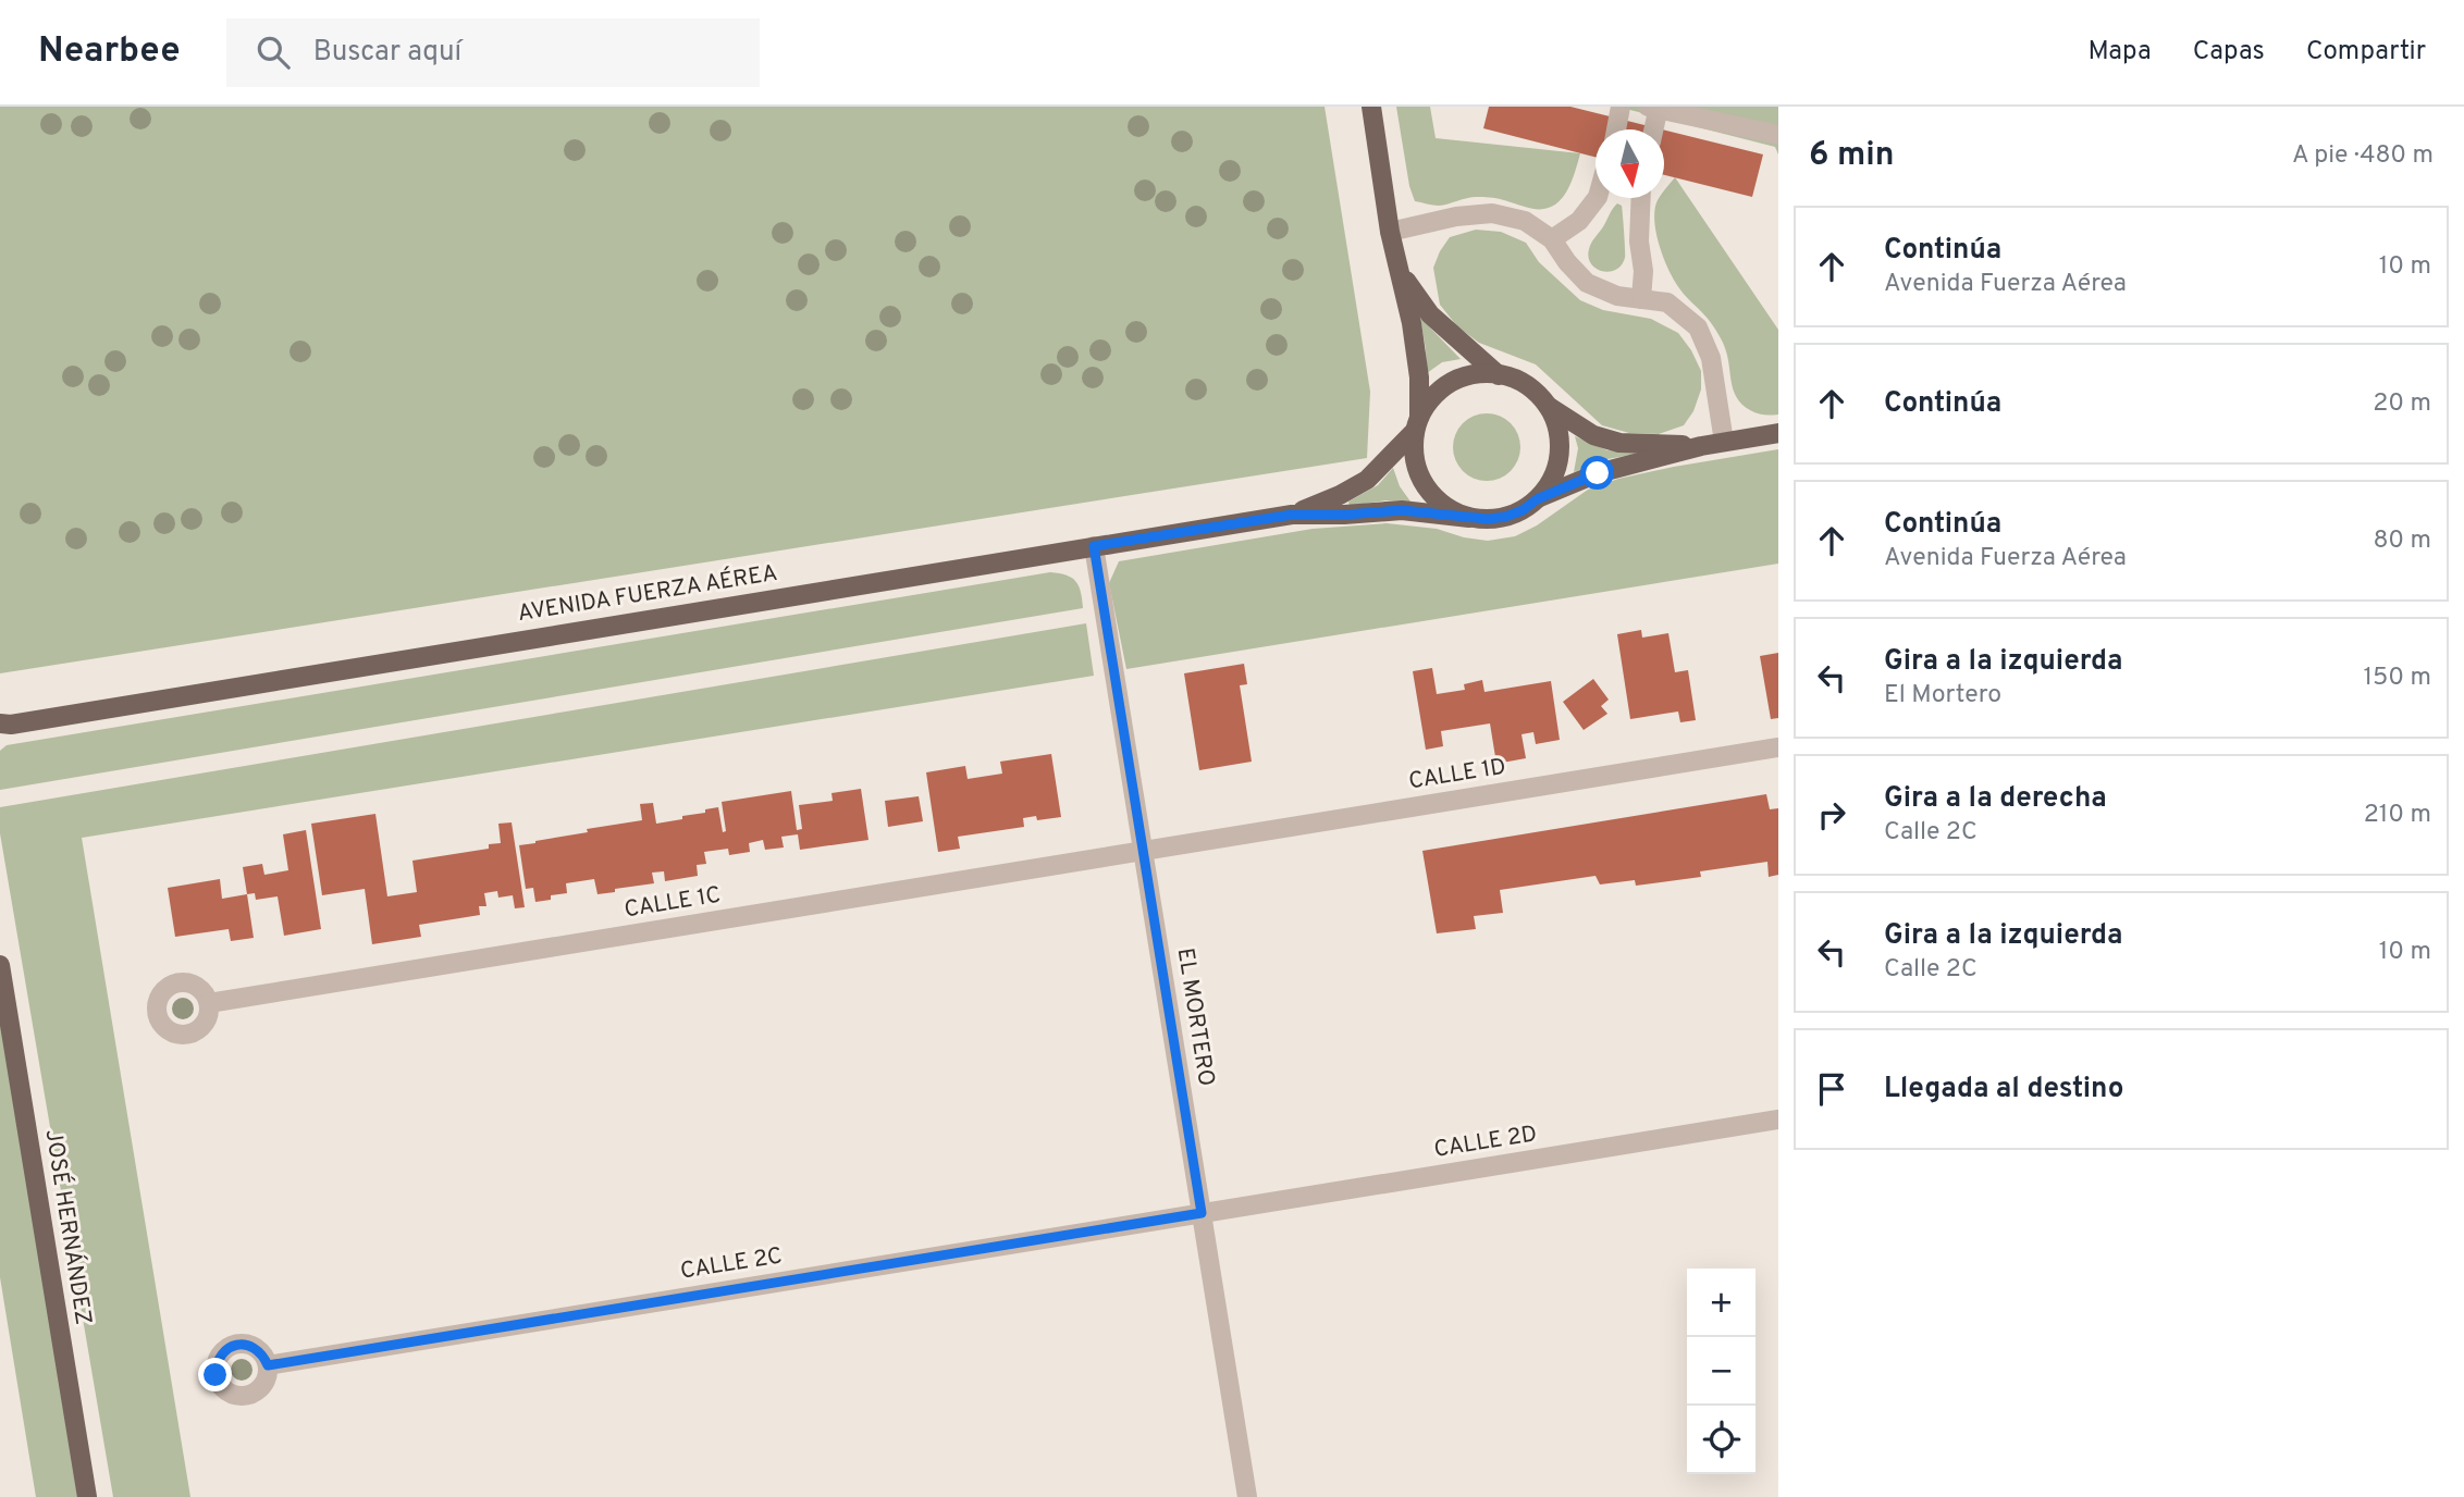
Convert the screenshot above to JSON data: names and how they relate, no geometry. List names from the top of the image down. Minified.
{"streets":{"main road":["AVENIDA FUERZA AÉREA","JOSÉ HERNÁNDEZ"],"street":["CALLE 1D","CALLE 1C","EL MORTERO","CALLE 2D","CALLE 2C"]},"crossings":[["AVENIDA FUERZA AÉREA","EL MORTERO"],["CALLE 1D","CALLE 1C"],["CALLE 1D","EL MORTERO"],["CALLE 1C","EL MORTERO"],["EL MORTERO","CALLE 2D"],["EL MORTERO","CALLE 2C"],["CALLE 2D","CALLE 2C"]],"north":"bottom","page":{"header":"Nearbee","search":"Buscar aquí","nav":["Mapa","Capas","Compartir"],"heading":["6 min","A pie · 480 m"],"list":[["Continúa","Avenida Fuerza Aérea","10 m"],["Continúa","20 m"],["Continúa","Avenida Fuerza Aérea","80 m"],["Gira a la izquierda","El Mortero","150 m"],["Gira a la derecha","Calle 2C","210 m"],["Gira a la izquierda","Calle 2C","10 m"],"Llegada al destino"],"map_buttons":["+","−"]}}
